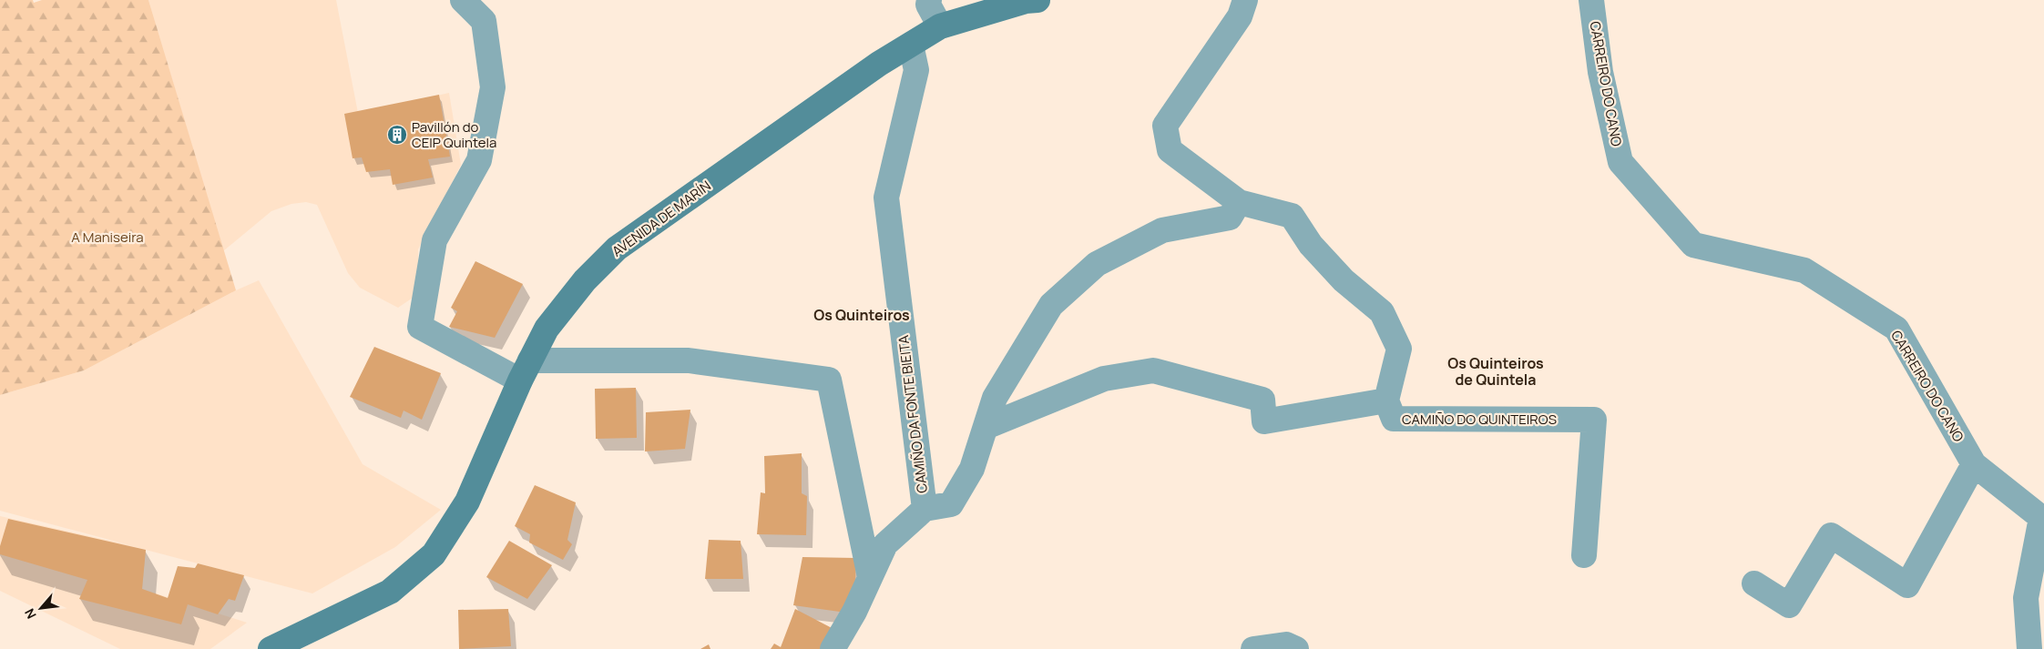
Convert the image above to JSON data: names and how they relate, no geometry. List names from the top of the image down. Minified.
{"streets":{"main road":["AVENIDA DE MARÍN"],"street":["CARREIRO DO CANO","CAMIÑO DA FONTE BIEITA","CAMIÑO DO QUINTEIROS"]},"crossings":[["AVENIDA DE MARÍN","CAMIÑO DA FONTE BIEITA"]],"districts":["Os Quinteiros","Os Quinteiros de Quintela"],"parks":["A Maniseira"],"places":{"building":["Pavillón do CEIP Quintela"]},"north":"bottom left"}
